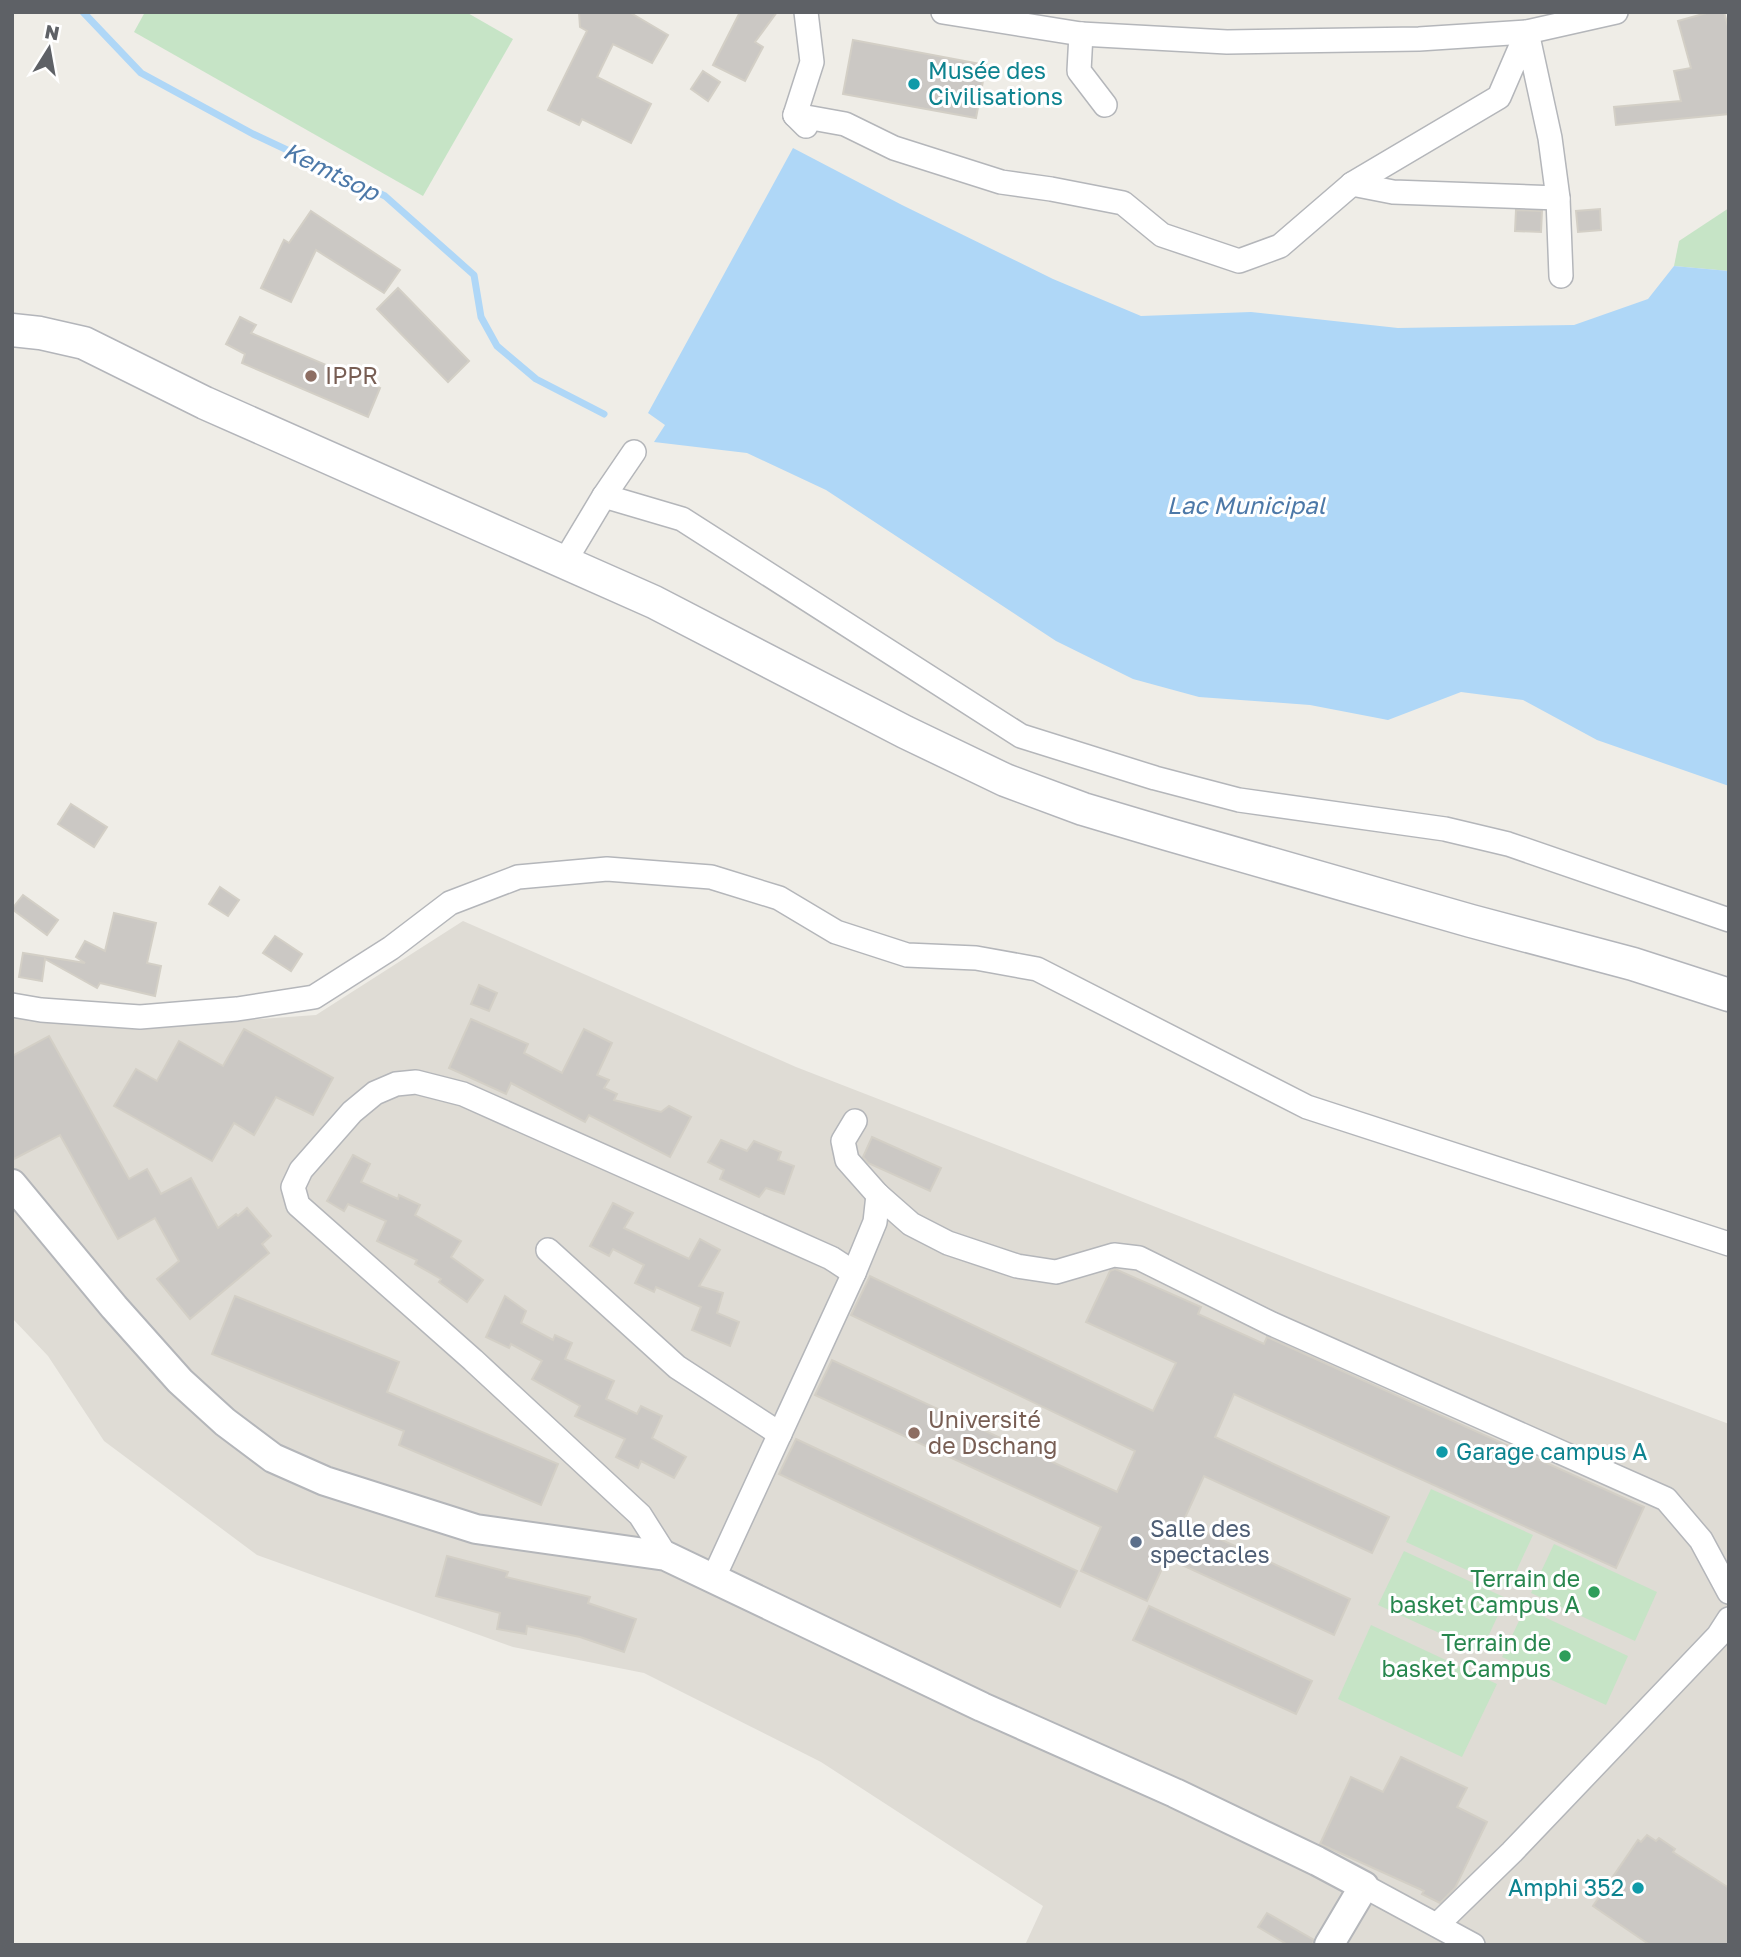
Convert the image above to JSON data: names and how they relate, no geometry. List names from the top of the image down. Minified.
{"water":["Kemtsop","Lac Municipal"],"places":["Musée des Civilisations","IPPR","Université de Dschang","Garage campus A","Salle des spectacles","Terrain de basket Campus A","Terrain de basket Campus","Amphi 352"],"north":"top"}
